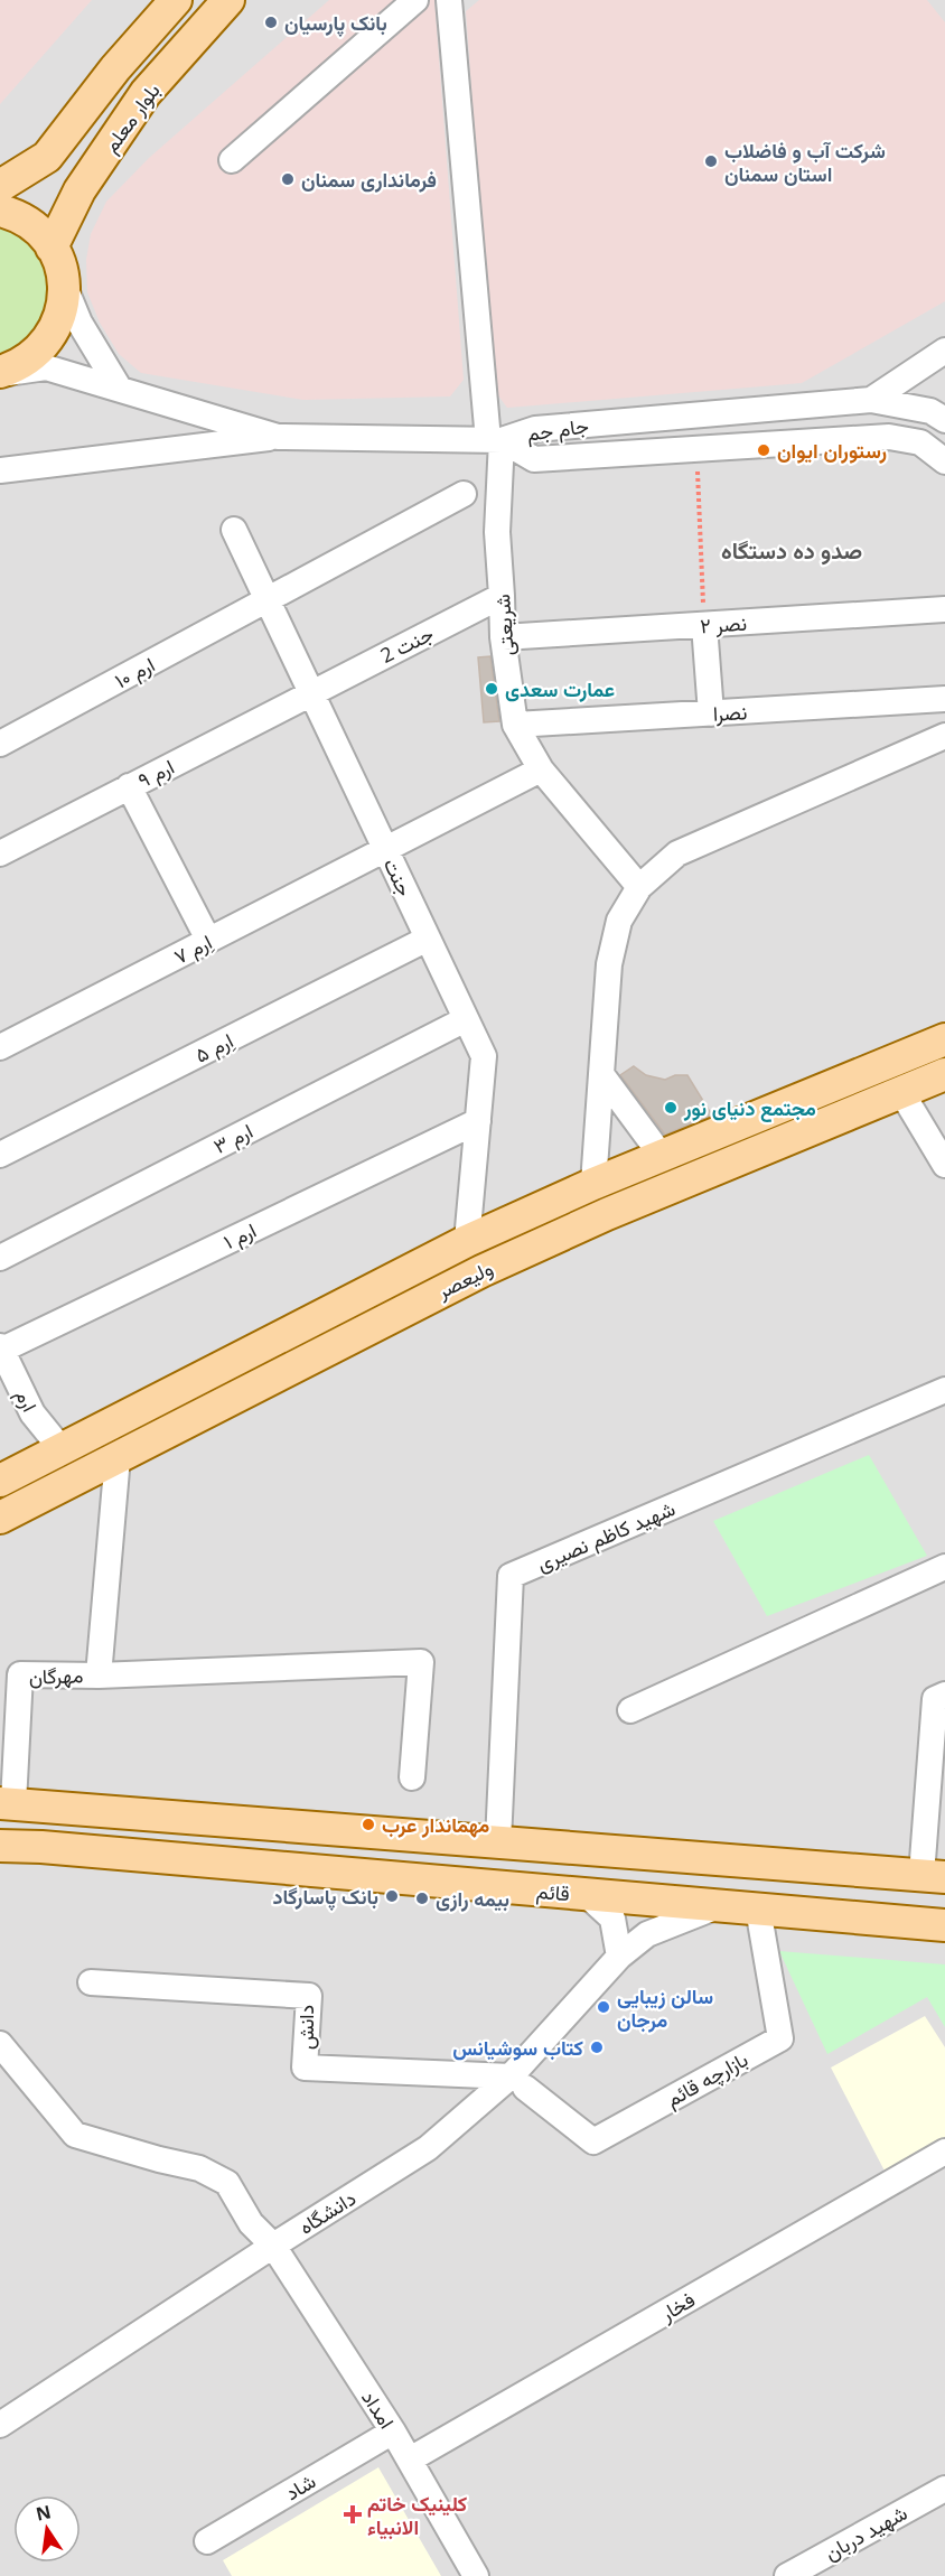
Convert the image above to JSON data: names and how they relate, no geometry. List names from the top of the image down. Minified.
{"streets":{"main road":["بلوار معلم","ولیعصر","قائم"],"street":["جام جم","نصر ۲","شریعتی","جنت 2","ارم ۱۰","نصرا","ارم ۹","جنت","اِرم ۷","اِرم ۵","ارم ۳","ارم ۱","ارم","شهید کاظم نصیری","مهرگان","دانش","بازارچه قائم","دانشگاه","فخار","امداد","شاد","شهید دربان"]},"crossings":[["جام جم","شریعتی"],["نصر ۲","شریعتی"],["شریعتی","جنت 2"],["شریعتی","نصرا"],["شریعتی","اِرم ۷"],["جنت 2","ارم ۹"],["جنت 2","جنت"],["ارم ۱۰","جنت"],["ارم ۹","جنت"],["جنت","اِرم ۷"],["جنت","اِرم ۵"],["جنت","ارم ۳"],["جنت","ارم ۱"],["جنت","ولیعصر"],["ارم ۱","ارم"],["ولیعصر","ارم"],["قائم","بازارچه قائم"],["قائم","دانشگاه"],["دانش","بازارچه قائم"],["دانش","دانشگاه"],["بازارچه قائم","دانشگاه"],["دانشگاه","امداد"],["فخار","امداد"],["امداد","شاد"]],"districts":["صدو ده دستگاه"],"places":{"other":["بانک پارسیان","شرکت آب و فاضلاب استان سمنان","فرمانداری سمنان","رستوران ایوان","عمارت سعدی","مجتمع دنیای نور","مهماندار عرب","بانک پاسارگاد","بیمه رازی","سالن زیبایی مرجان","کتاب سوشیانس"],"health":["کلینیک خاتم الانبیاء"]},"north":"top"}
